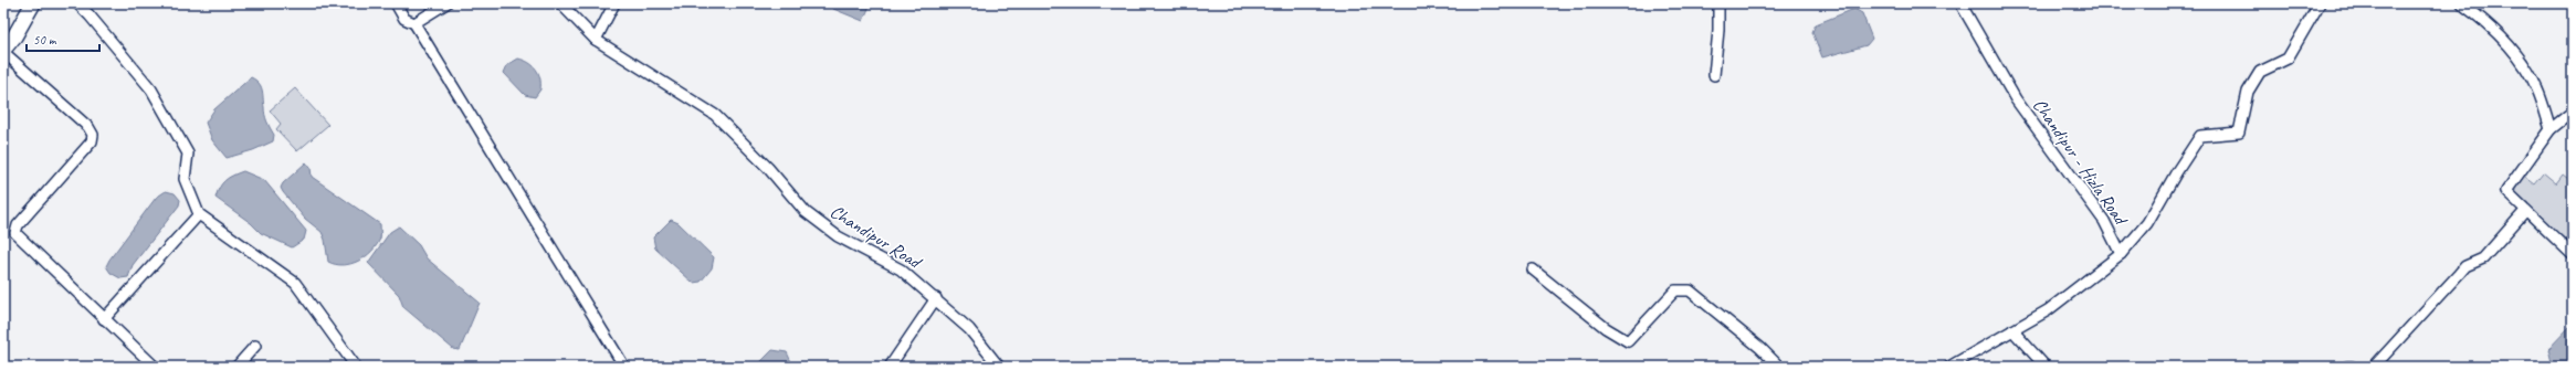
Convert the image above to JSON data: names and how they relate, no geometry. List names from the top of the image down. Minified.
{"streets":{"street":["Chandipur - Hizla Road","Chandipur Road"]},"scale_bar":"50 m"}
